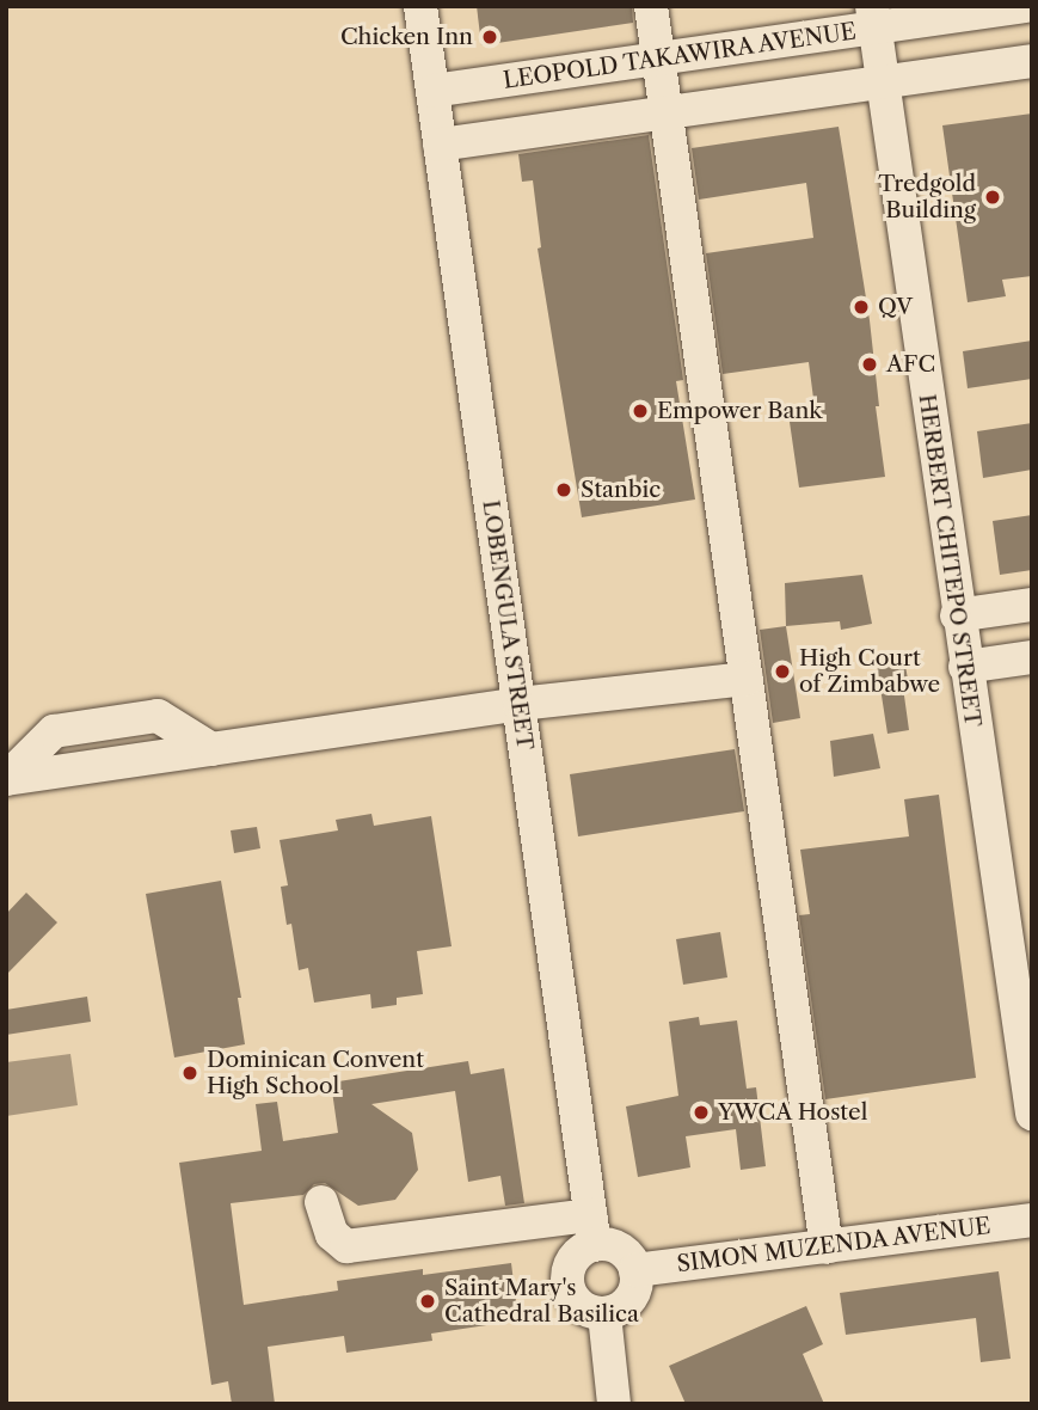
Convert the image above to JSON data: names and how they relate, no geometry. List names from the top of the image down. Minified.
{"streets":{"street":["LEOPOLD TAKAWIRA AVENUE","HERBERT CHITEPO STREET","LOBENGULA STREET","SIMON MUZENDA AVENUE"]},"crossings":[["LEOPOLD TAKAWIRA AVENUE","HERBERT CHITEPO STREET"],["LEOPOLD TAKAWIRA AVENUE","LOBENGULA STREET"],["LOBENGULA STREET","SIMON MUZENDA AVENUE"]],"places":["Chicken Inn","Tredgold Building","QV","AFC","Empower Bank","Stanbic","High Court of Zimbabwe","Dominican Convent High School","YWCA Hostel","Saint Mary's Cathedral Basilica"]}
